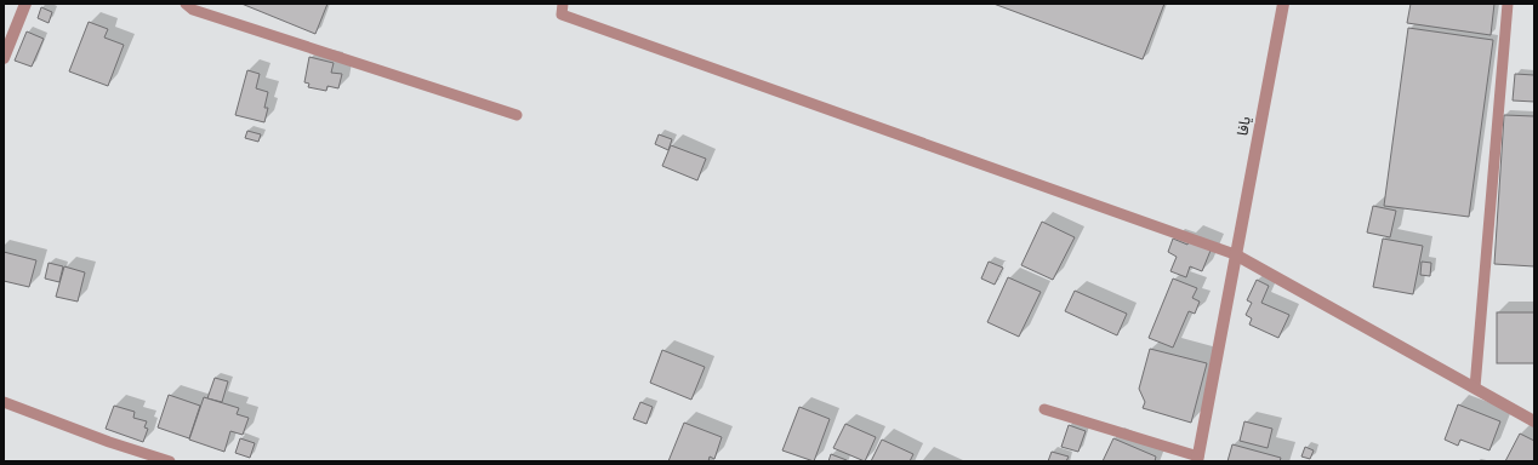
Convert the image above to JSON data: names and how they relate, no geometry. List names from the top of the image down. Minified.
{"streets":{"street":["يافا"]}}
